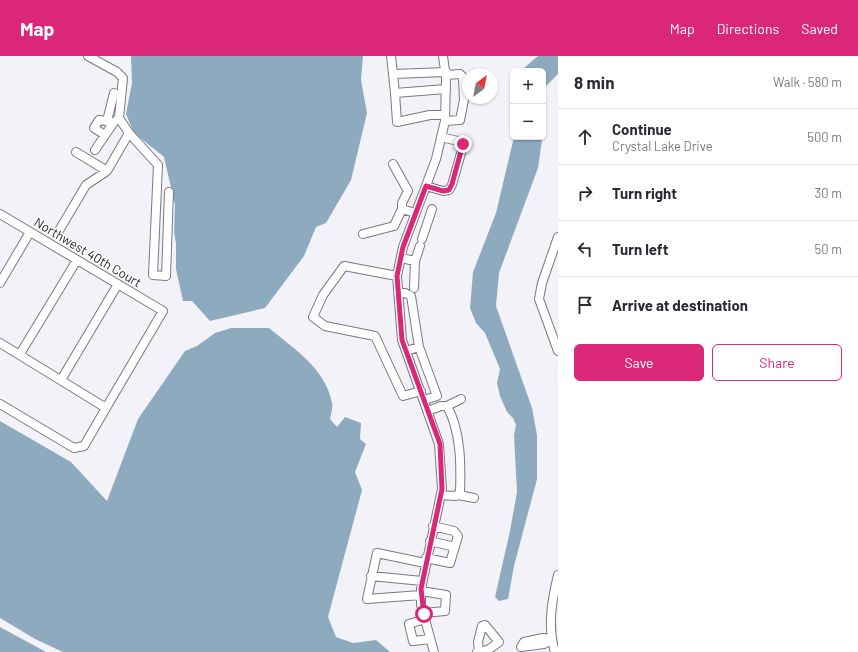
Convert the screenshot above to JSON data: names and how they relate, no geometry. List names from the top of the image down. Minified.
{"streets":{"street":["Northwest 40th Court"]},"north":"top right","page":{"header":"Map","nav":["Map","Directions","Saved"],"heading":["8 min","Walk · 580 m"],"map_buttons":["+","−"],"list":[["Continue","Crystal Lake Drive","500 m"],["Turn right","30 m"],["Turn left","50 m"],"Arrive at destination"],"buttons":["Save","Share"]}}
